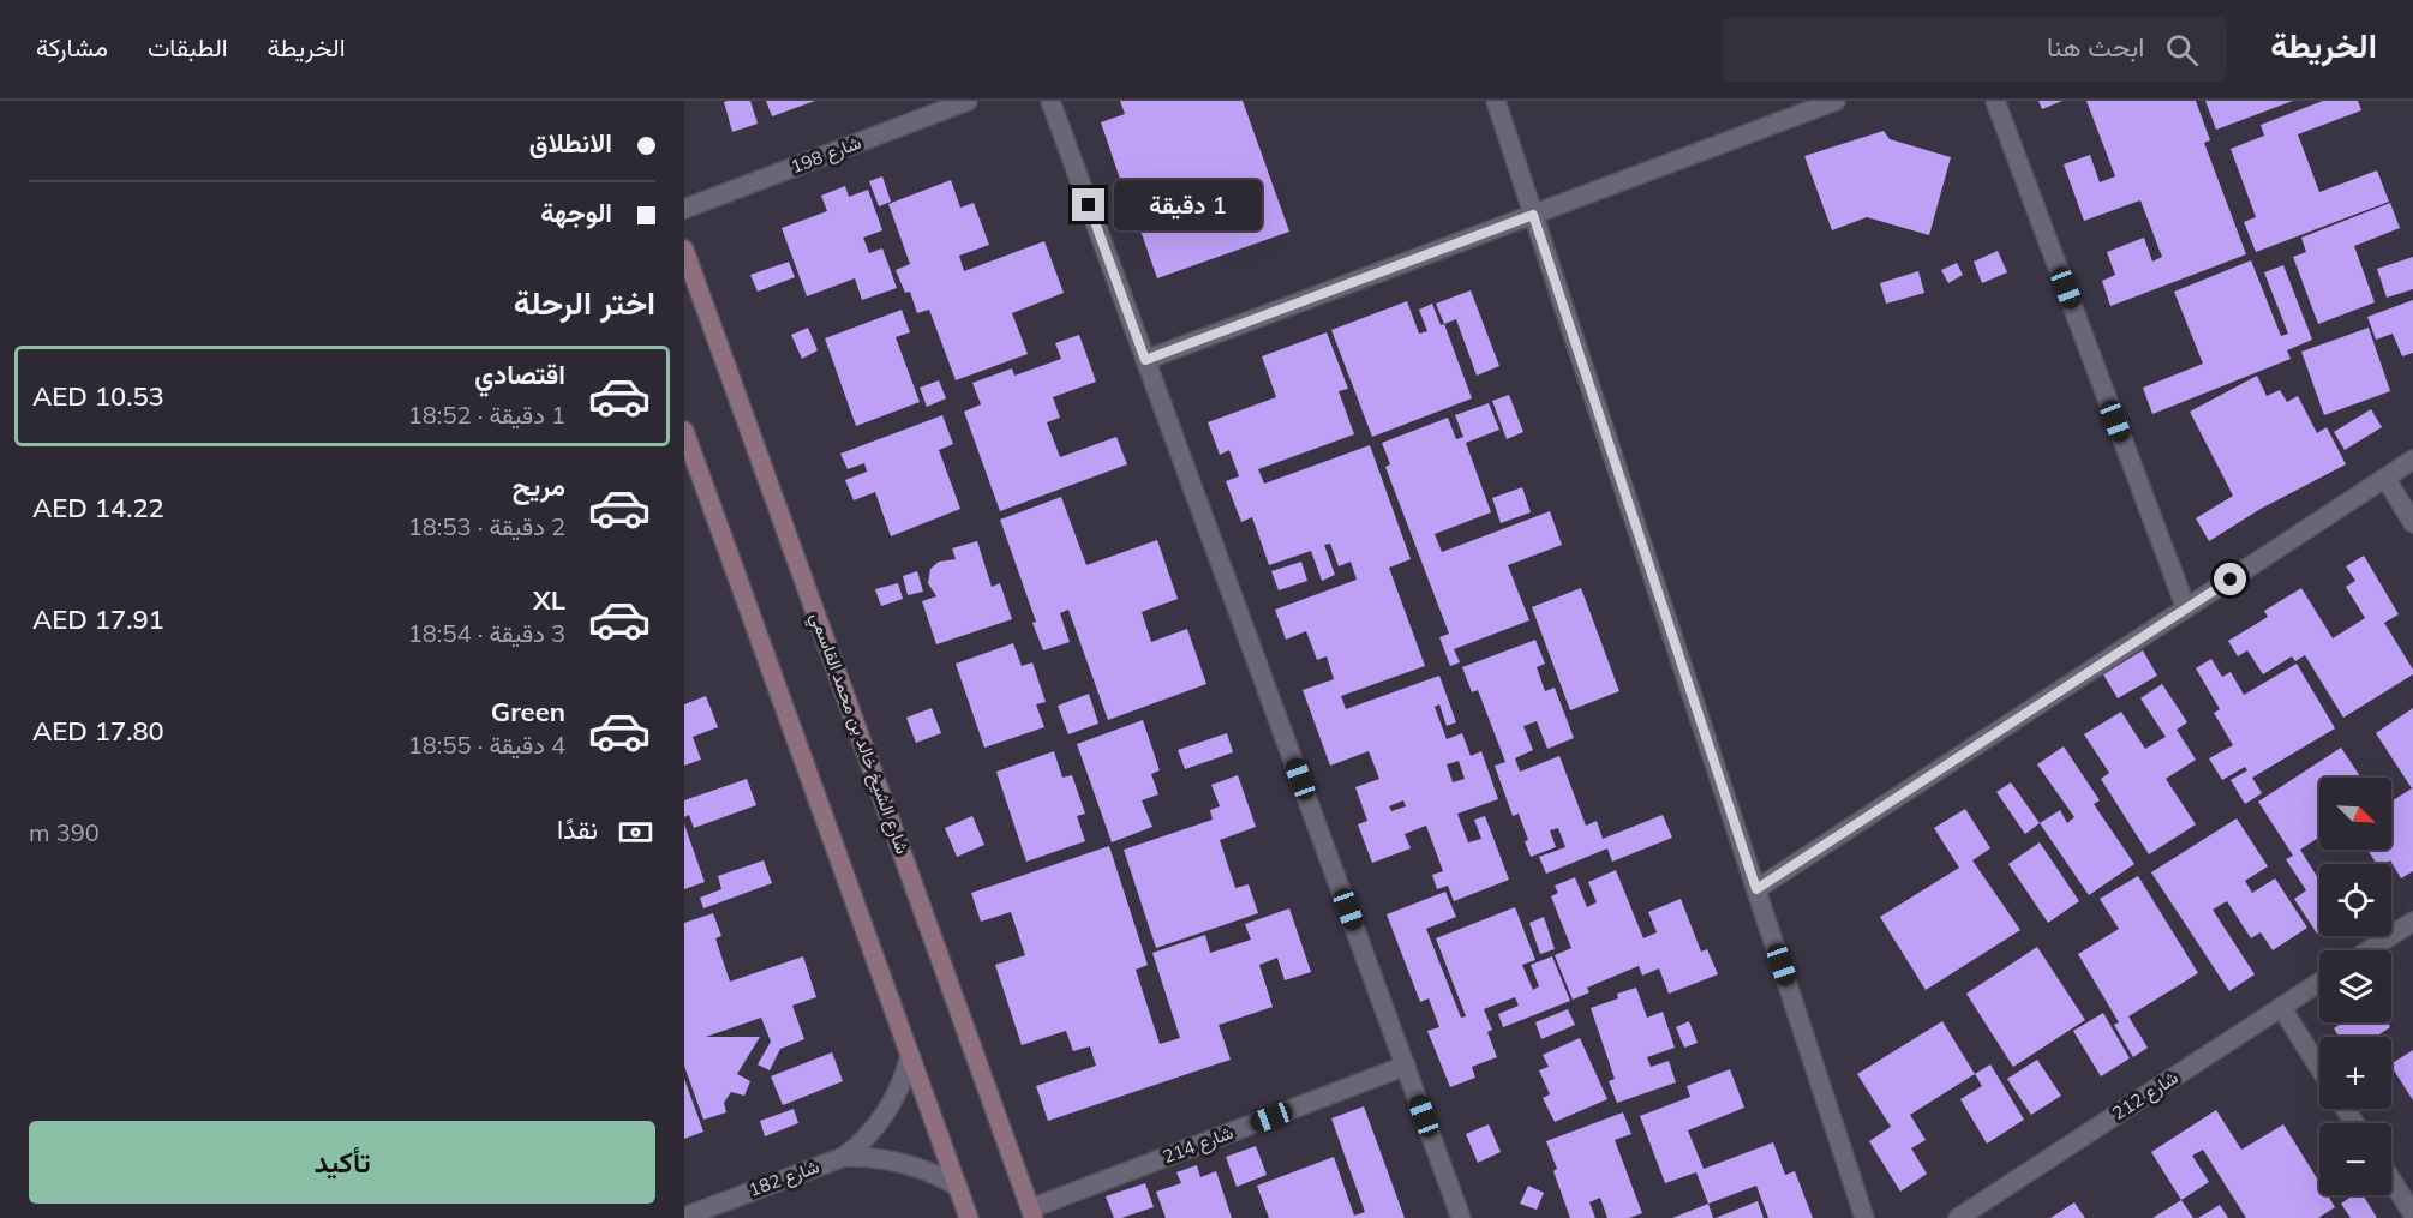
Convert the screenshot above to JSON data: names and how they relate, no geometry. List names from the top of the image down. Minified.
{"streets":{"main road":["شارع الشيخ خالد بن محمد القاسمي"],"street":["شارع 198","212 شارع","214 شارع","شارع 182"]},"crossings":[["شارع الشيخ خالد بن محمد القاسمي","214 شارع"]],"north":"bottom right","page":{"header":"الخريطة","search":"ابحث هنا","nav":["الخريطة","الطبقات","مشاركة"],"banner":["الانطلاق","الوجهة"],"bubble":"1 دقيقة","heading":"اختر الرحلة","list":[{"name":"اقتصادي","note":"1 دقيقة · 18:52","value":"AED 10.53"},{"name":"مريح","note":"2 دقيقة · 18:53","value":"AED 14.22"},{"name":"XL","note":"3 دقيقة · 18:54","value":"AED 17.91"},{"name":"Green","note":"4 دقيقة · 18:55","value":"AED 17.80"}],"map_buttons":["+","−"],"pay":["نقدًا","390 m"],"buttons":"تأكيد"}}
